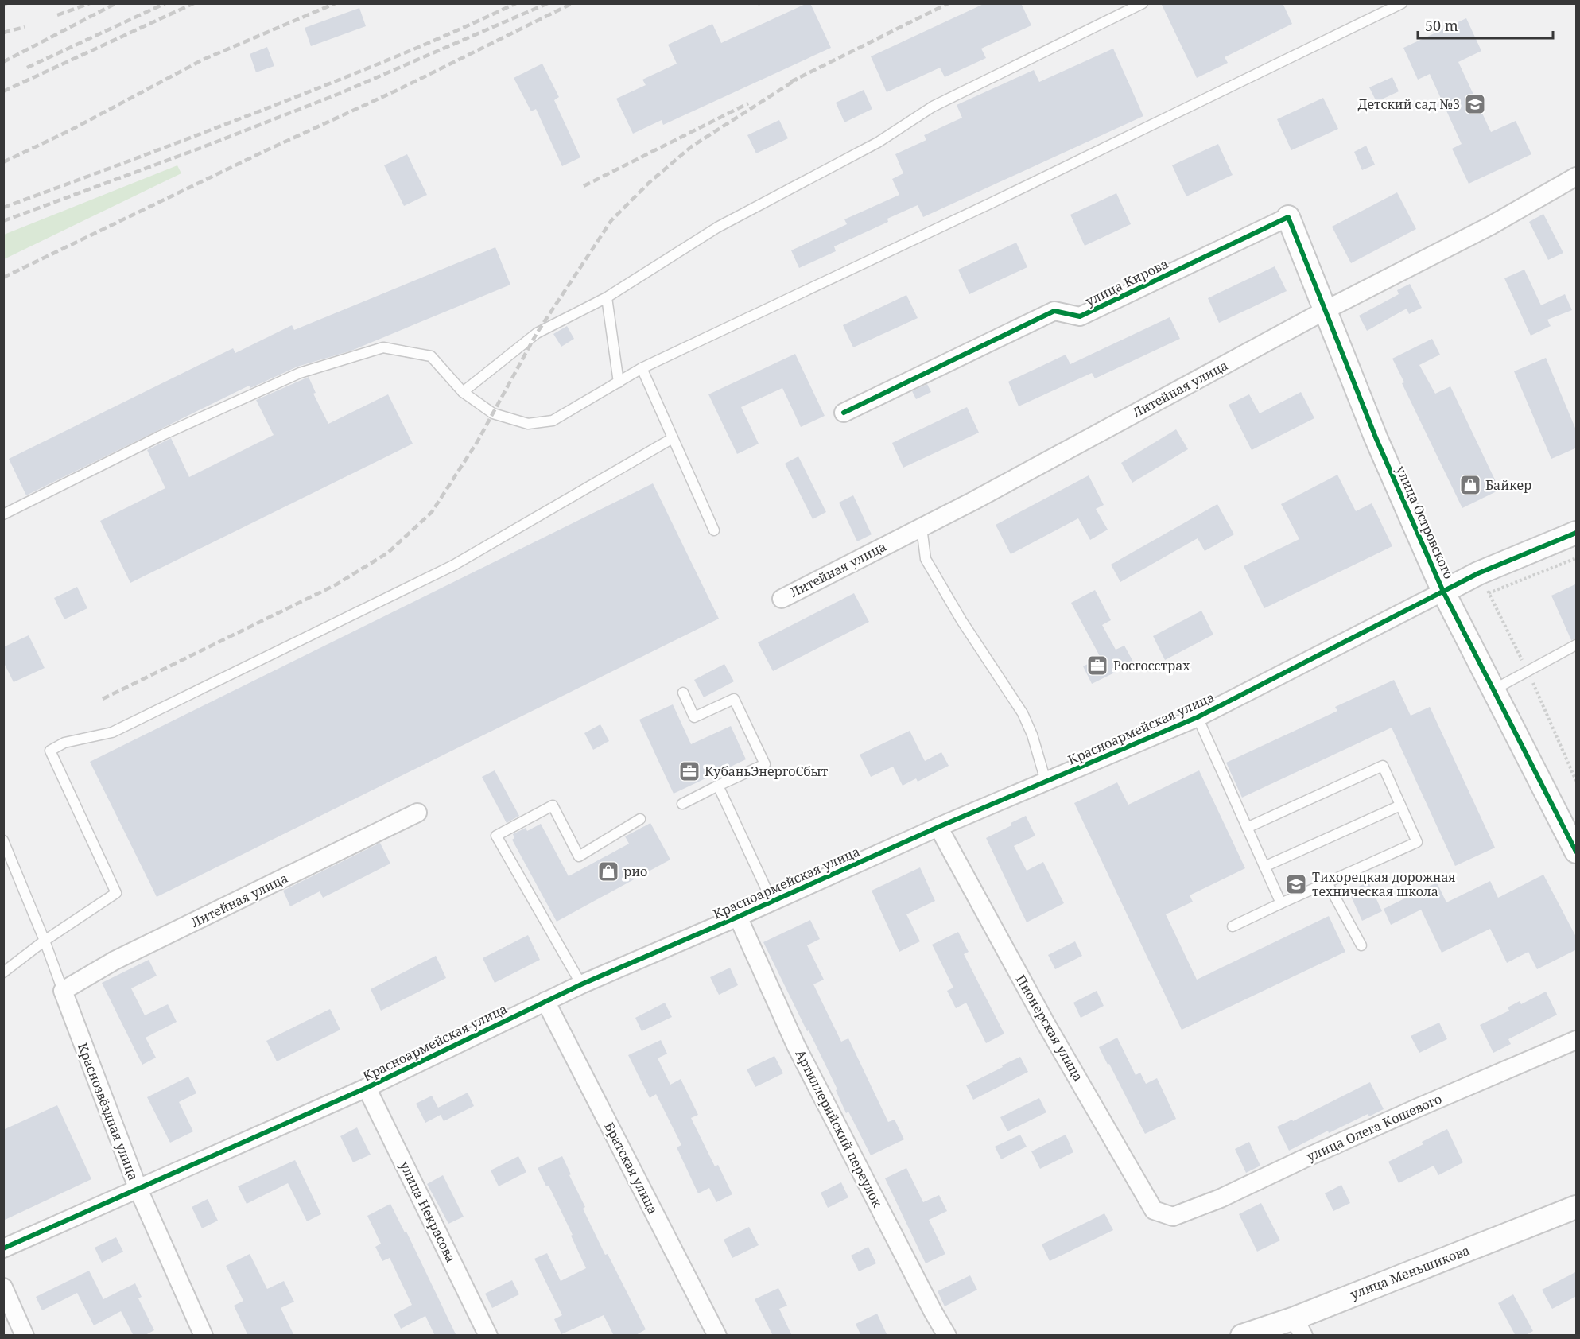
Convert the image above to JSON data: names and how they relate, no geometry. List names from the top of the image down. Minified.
{"streets":{"street":["улица Кирова","Литейная улица","улица Островского","Красноармейская улица","Пионерская улица","Краснозвёздная улица","улица Олега Кошевого","Артиллерийский переулок","Братская улица","улица Некрасова","улица Меньшикова"]},"crossings":[["улица Кирова","улица Островского"],["Литейная улица","улица Островского"],["Литейная улица","Краснозвёздная улица"],["улица Островского","Красноармейская улица"],["Красноармейская улица","Пионерская улица"],["Красноармейская улица","Краснозвёздная улица"],["Красноармейская улица","Артиллерийский переулок"],["Красноармейская улица","Братская улица"],["Красноармейская улица","улица Некрасова"],["Пионерская улица","улица Олега Кошевого"]],"places":{"school or university":["Детский сад №3","Тихорецкая дорожная техническая школа"],"shop":["Байкер","рио"],"office":["Росгосстрах","КубаньЭнергоСбыт"]},"scale_bar":"50 m"}
